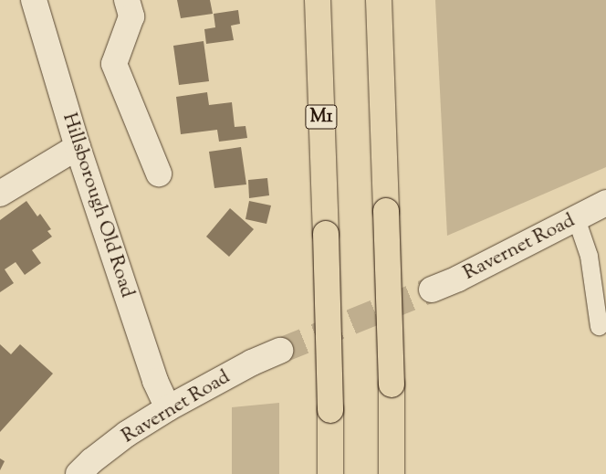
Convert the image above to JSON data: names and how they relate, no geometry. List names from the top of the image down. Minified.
{"streets":{"highway":["M1"],"street":["Hillsborough Old Road","Ravernet Road"]},"crossings":[["Hillsborough Old Road","Ravernet Road"]]}
